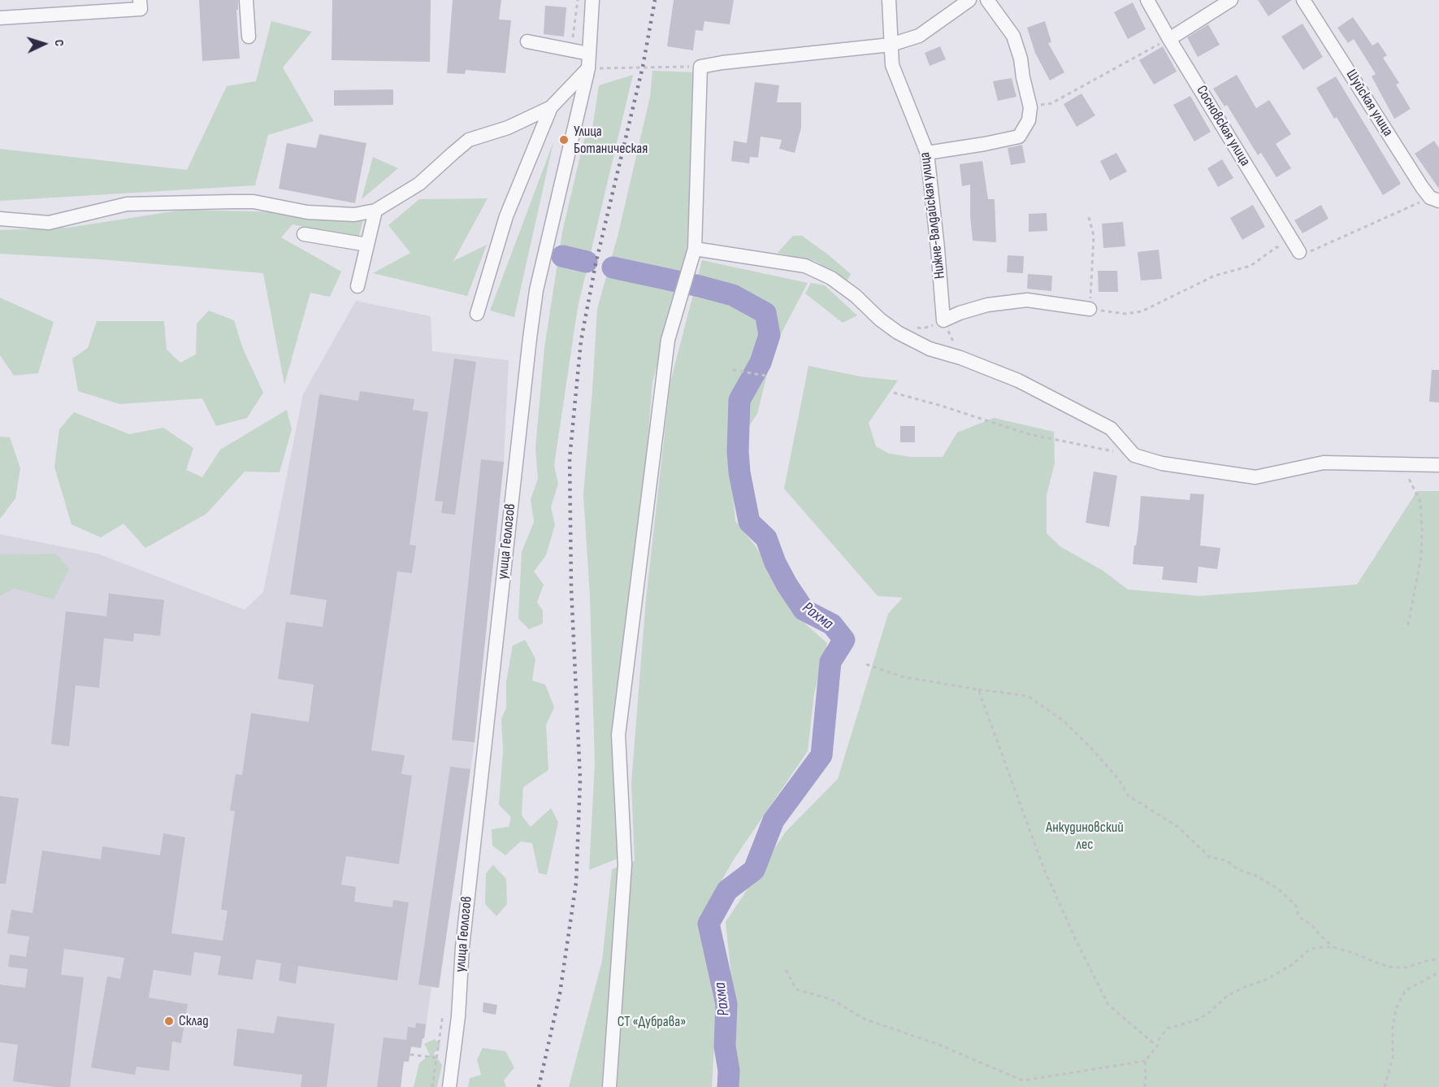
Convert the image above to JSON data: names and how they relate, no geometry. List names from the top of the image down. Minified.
{"streets":{"street":["Шуйская улица","Сосновская улица","Нижне-Валдайская улица","улица Геологов"]},"water":["Рахма"],"parks":["Анкудиновский лес","СТ «Дубрава»"],"places":["Улица Ботаническая","Склад"],"north":"right"}
